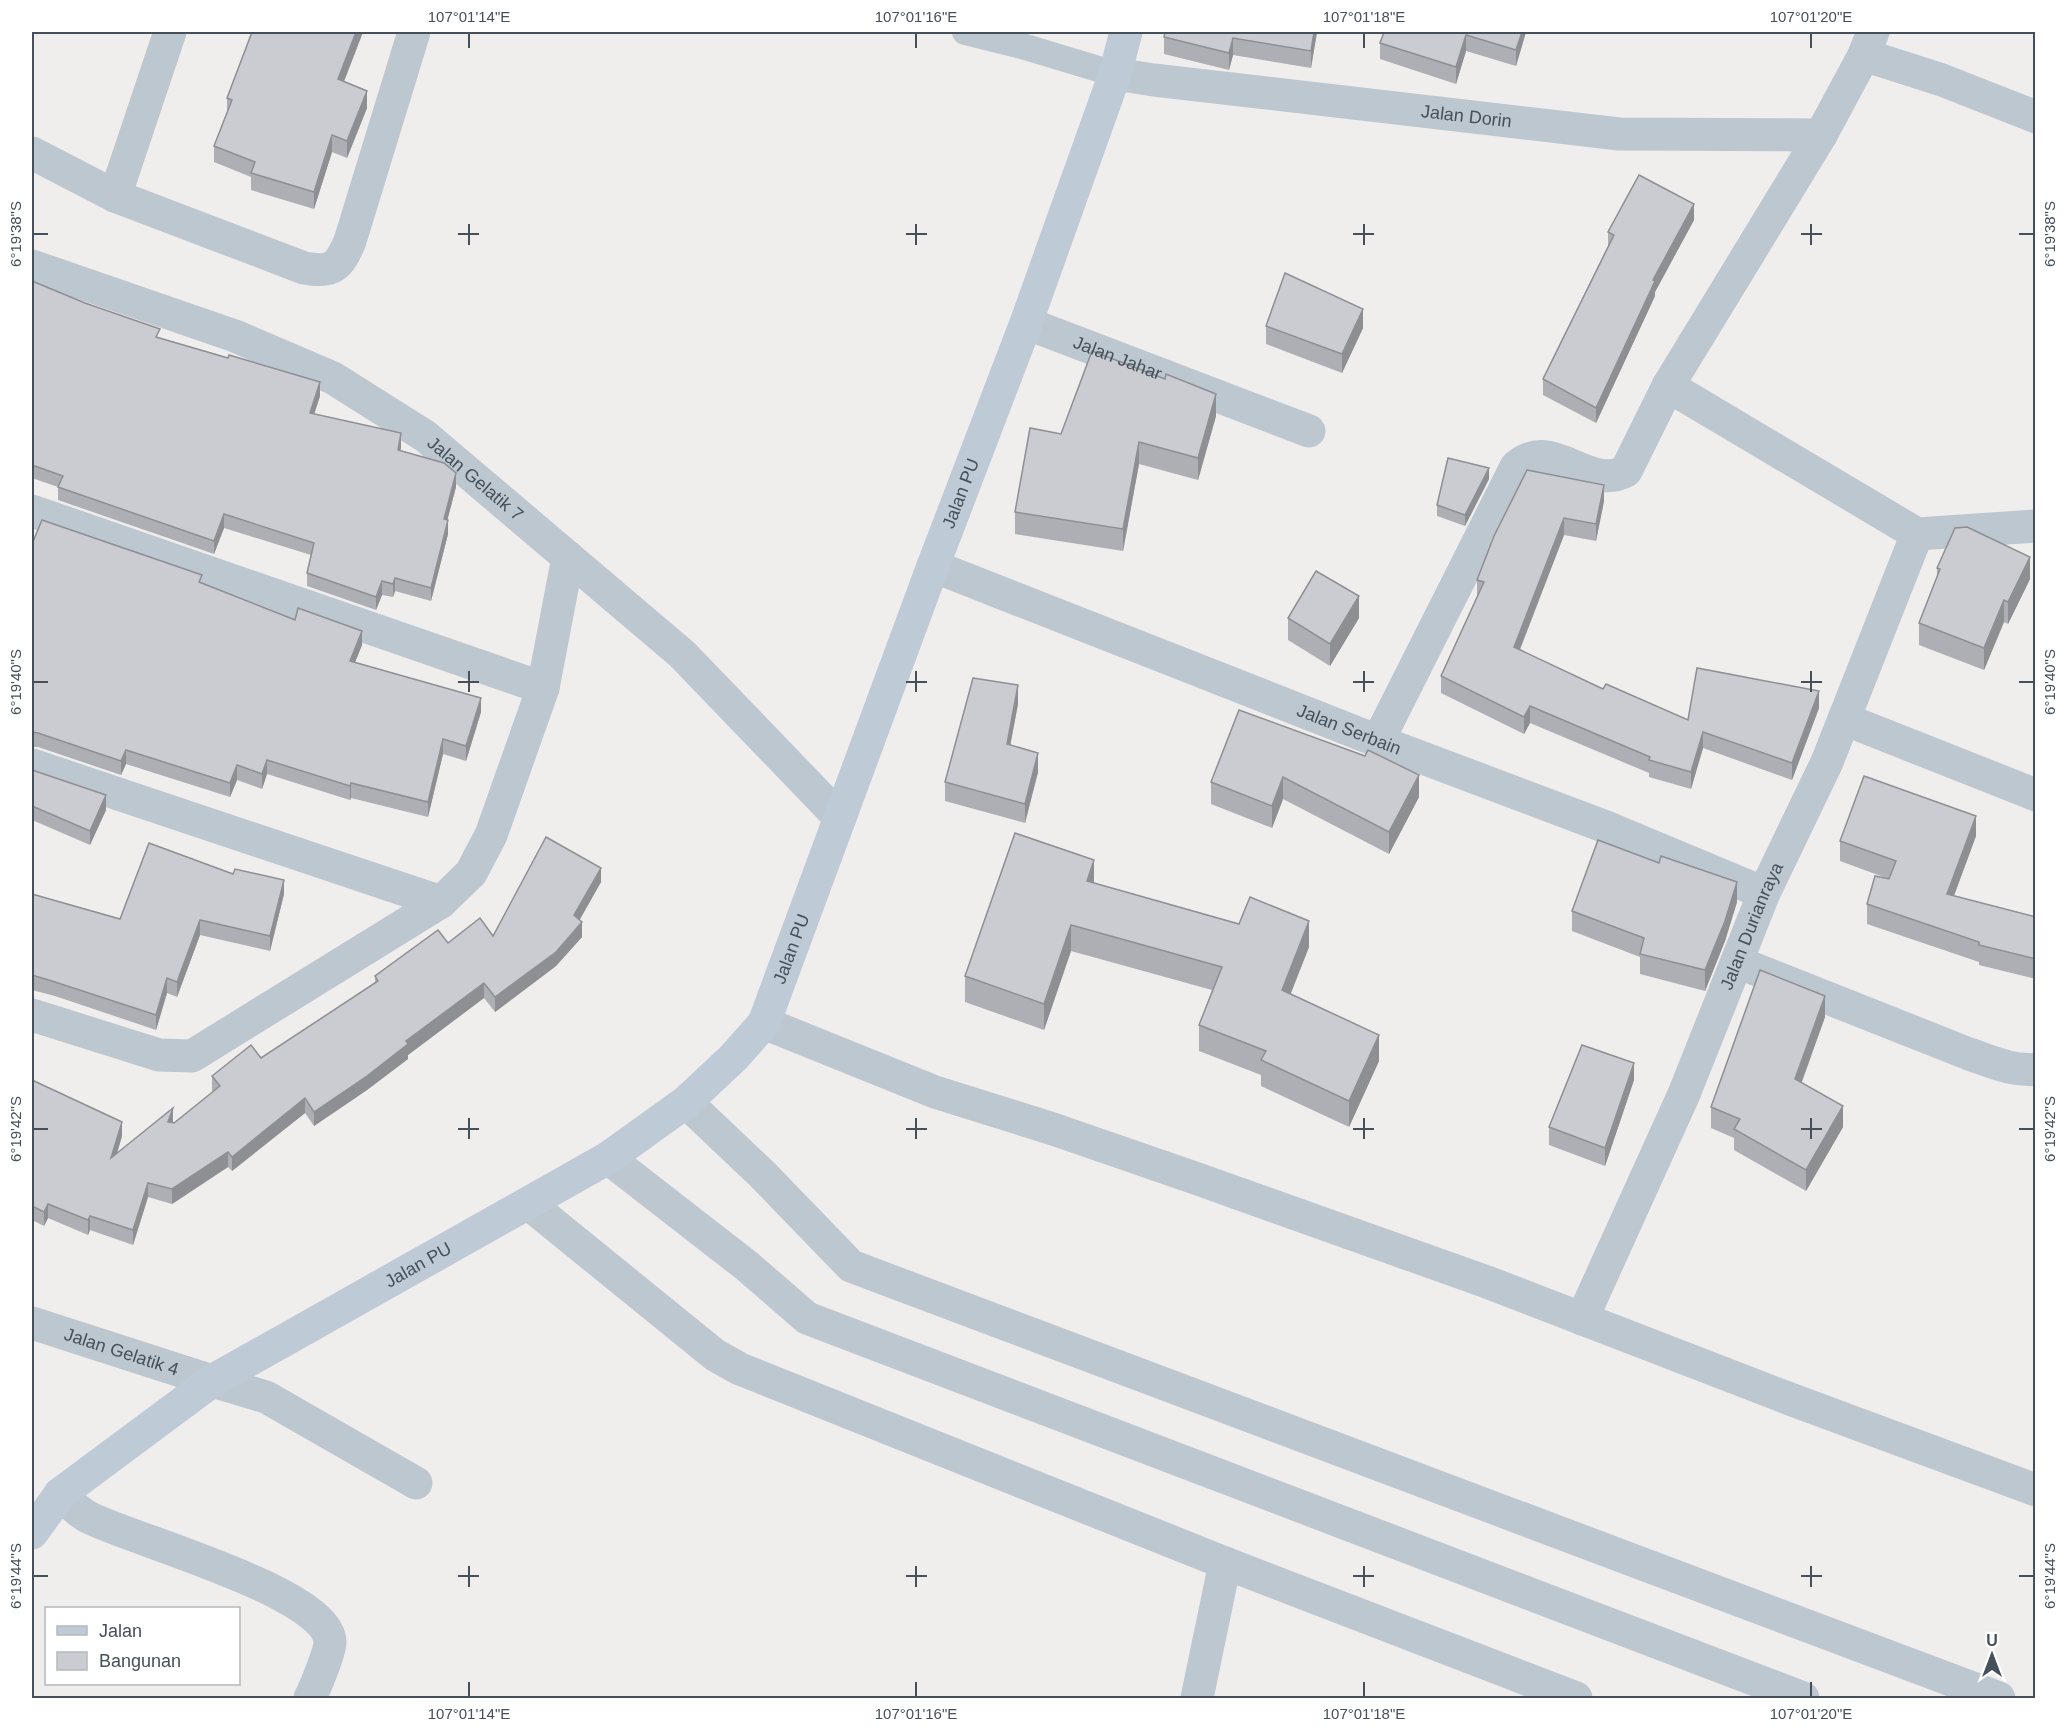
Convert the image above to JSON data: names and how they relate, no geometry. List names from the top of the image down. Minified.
{"streets":{"street":["Jalan Dorin","Jalan Jahar","Jalan Gelatik 7","Jalan PU","Jalan Serbain","Jalan Durianraya","Jalan Gelatik 4"]},"crossings":[["Jalan Dorin","Jalan PU"],["Jalan Jahar","Jalan PU"],["Jalan Gelatik 7","Jalan PU"],["Jalan PU","Jalan Serbain"],["Jalan PU","Jalan Gelatik 4"],["Jalan Serbain","Jalan Durianraya"]],"legend":["Jalan","Bangunan"],"north":"top","coordinates":["107°01'14\"E","107°01'16\"E","107°01'18\"E","107°01'20\"E","6°19'38\"S","6°19'40\"S","6°19'42\"S","6°19'44\"S"]}
